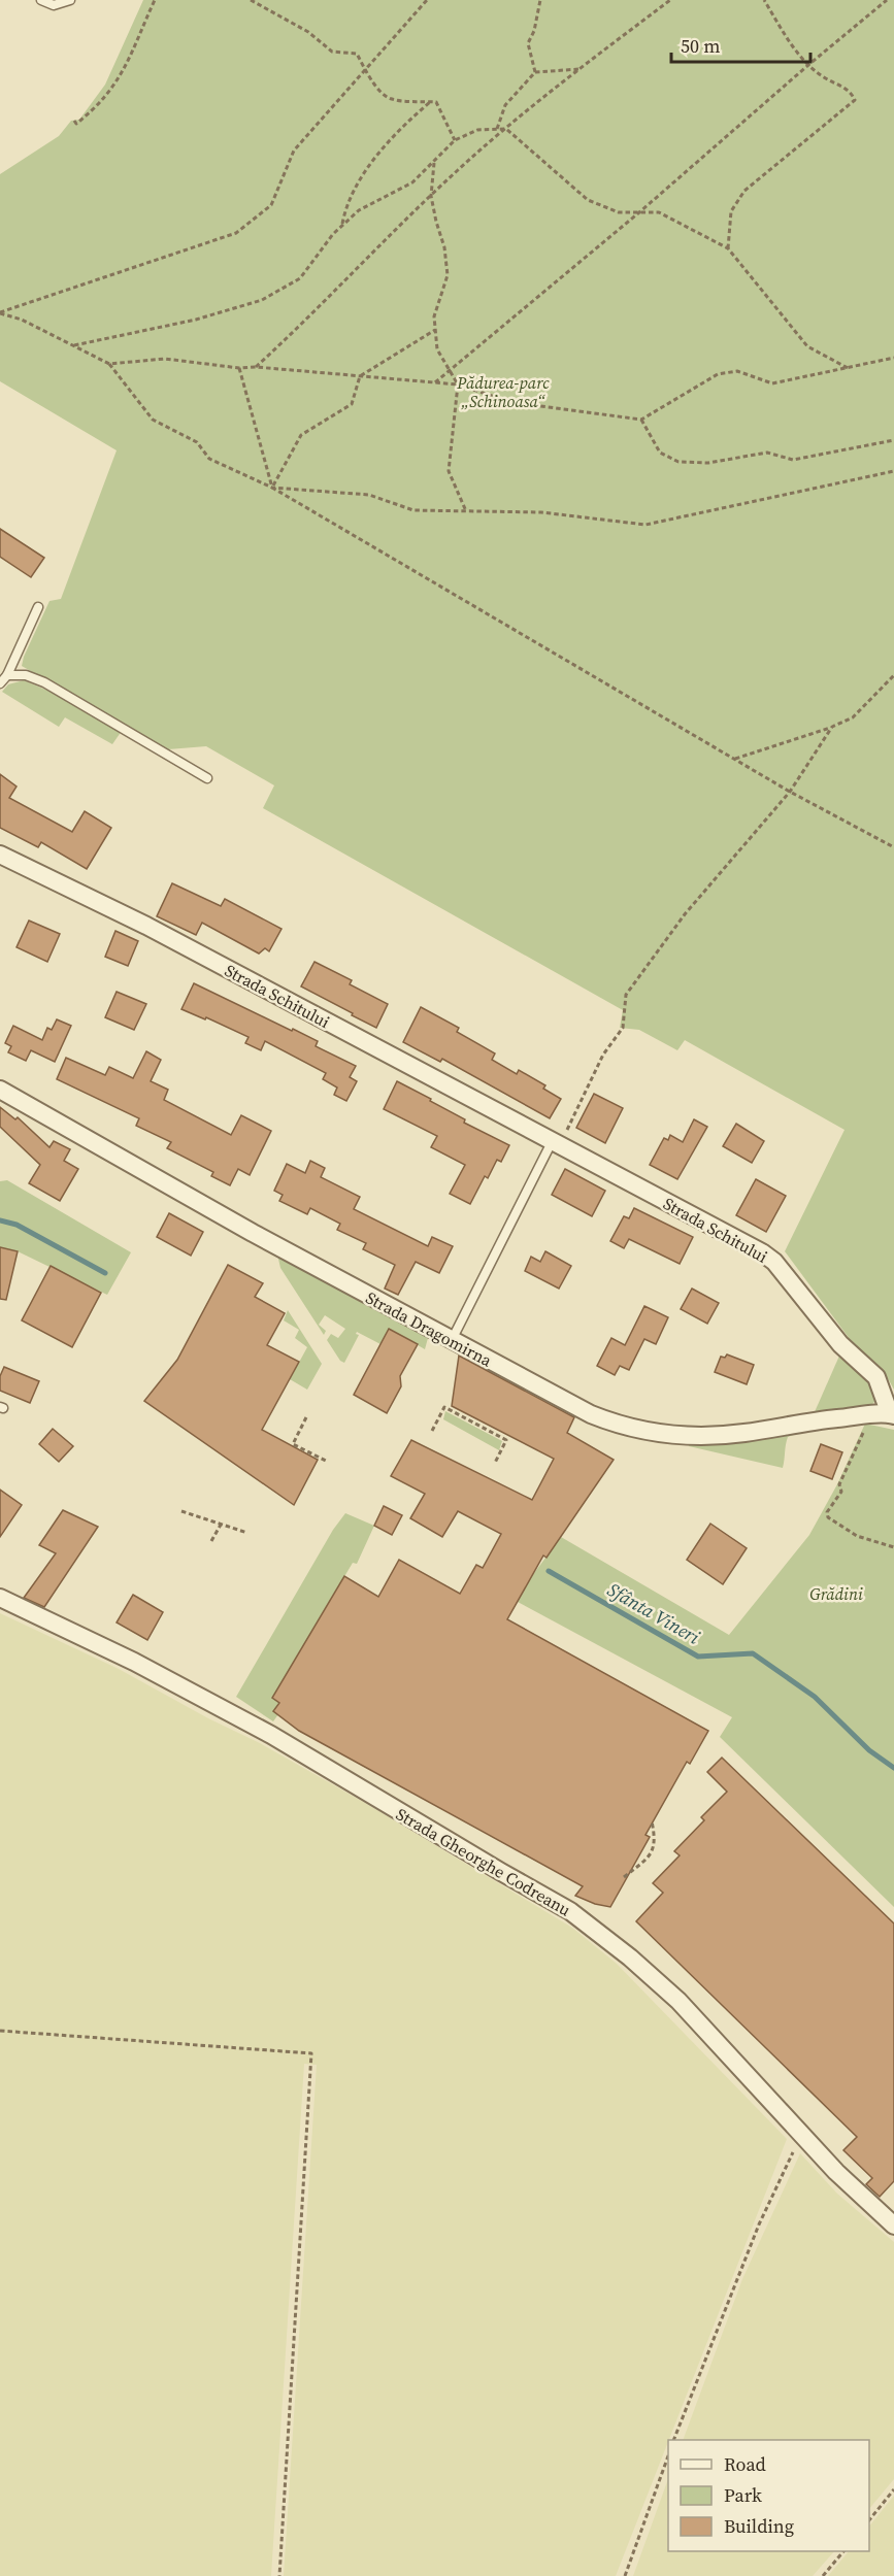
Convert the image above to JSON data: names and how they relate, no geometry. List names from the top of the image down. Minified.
{"streets":{"street":["Strada Schitului","Strada Dragomirna","Strada Gheorghe Codreanu"]},"crossings":[["Strada Schitului","Strada Dragomirna"]],"water":["Sfânta Vineri"],"parks":["Pădurea-parc „Schinoasa“","Grădini"],"legend":["Road","Park","Building"],"scale_bar":"50 m"}
